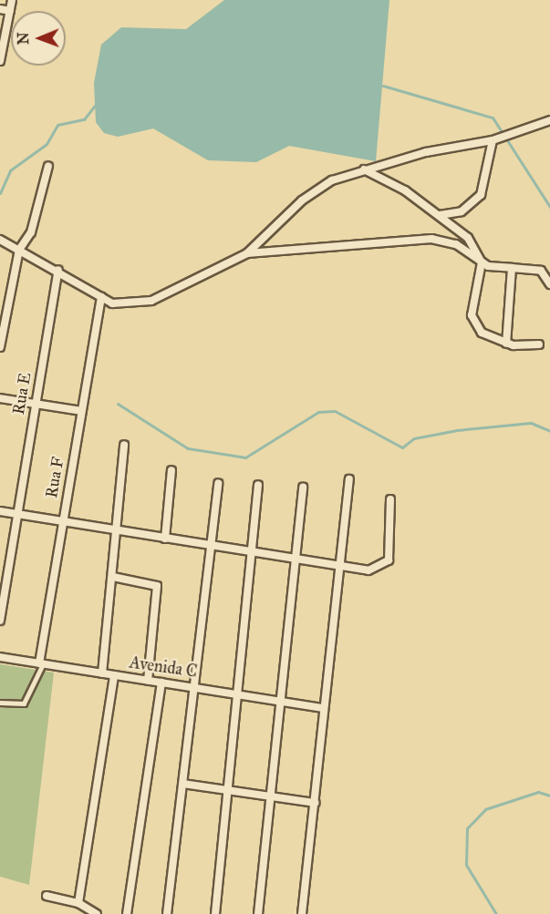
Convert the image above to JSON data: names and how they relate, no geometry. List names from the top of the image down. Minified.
{"streets":{"street":["Rua E","Rua F","Avenida C"]},"crossings":[["Rua F","Avenida C"]],"north":"left"}
